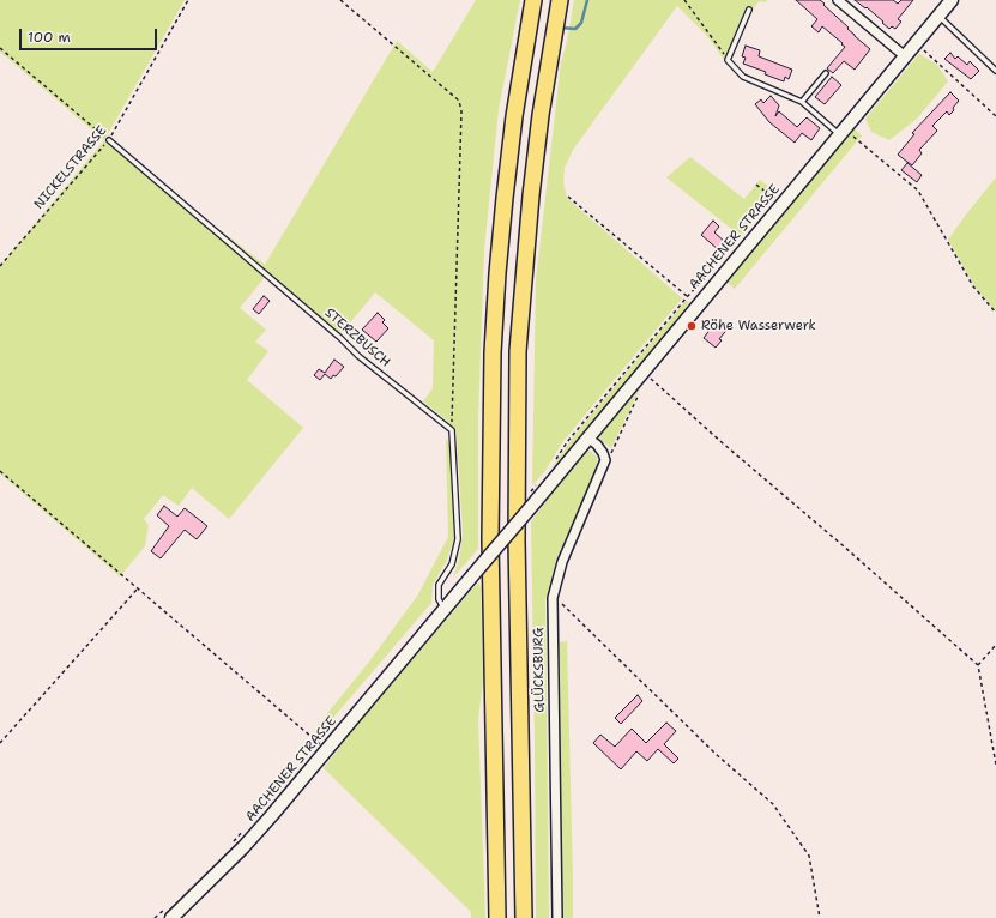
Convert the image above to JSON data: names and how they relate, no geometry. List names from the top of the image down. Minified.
{"streets":{"main road":["AACHENER STRASSE"],"street":["GLÜCKSBURG"],"lane":["STERZBUSCH"],"path":["NICKELSTRASSE"]},"crossings":[["NICKELSTRASSE","STERZBUSCH"]],"places":["Röhe Wasserwerk"],"scale_bar":"100 m"}
